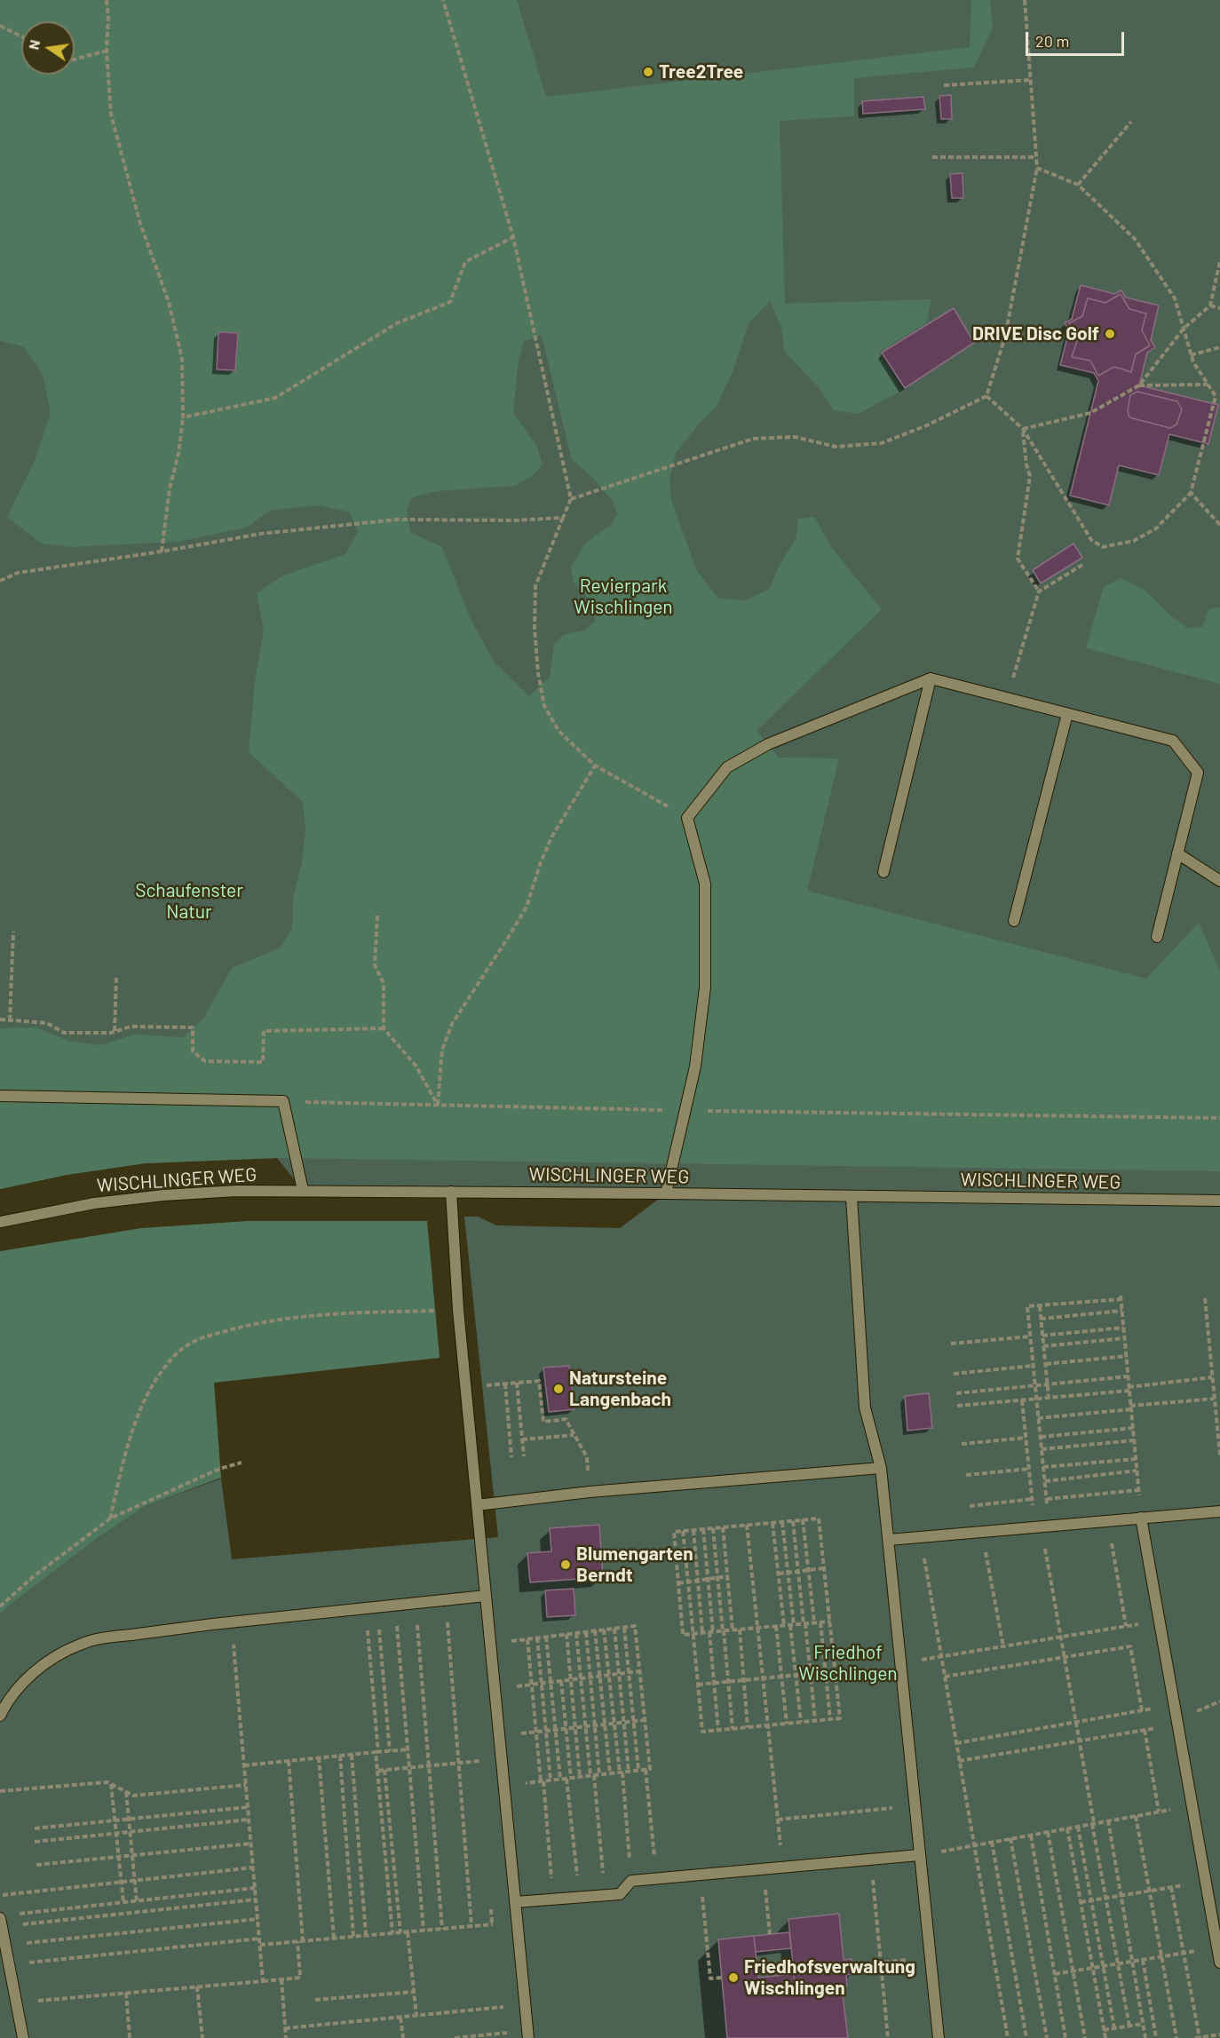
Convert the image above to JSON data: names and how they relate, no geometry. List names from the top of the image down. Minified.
{"streets":{"street":["WISCHLINGER WEG"]},"parks":["Revierpark Wischlingen","Schaufenster Natur","Friedhof Wischlingen"],"places":["Tree2Tree","DRIVE Disc Golf","Natursteine Langenbach","Blumengarten Berndt","Friedhofsverwaltung Wischlingen"],"scale_bar":"20 m","north":"left"}
